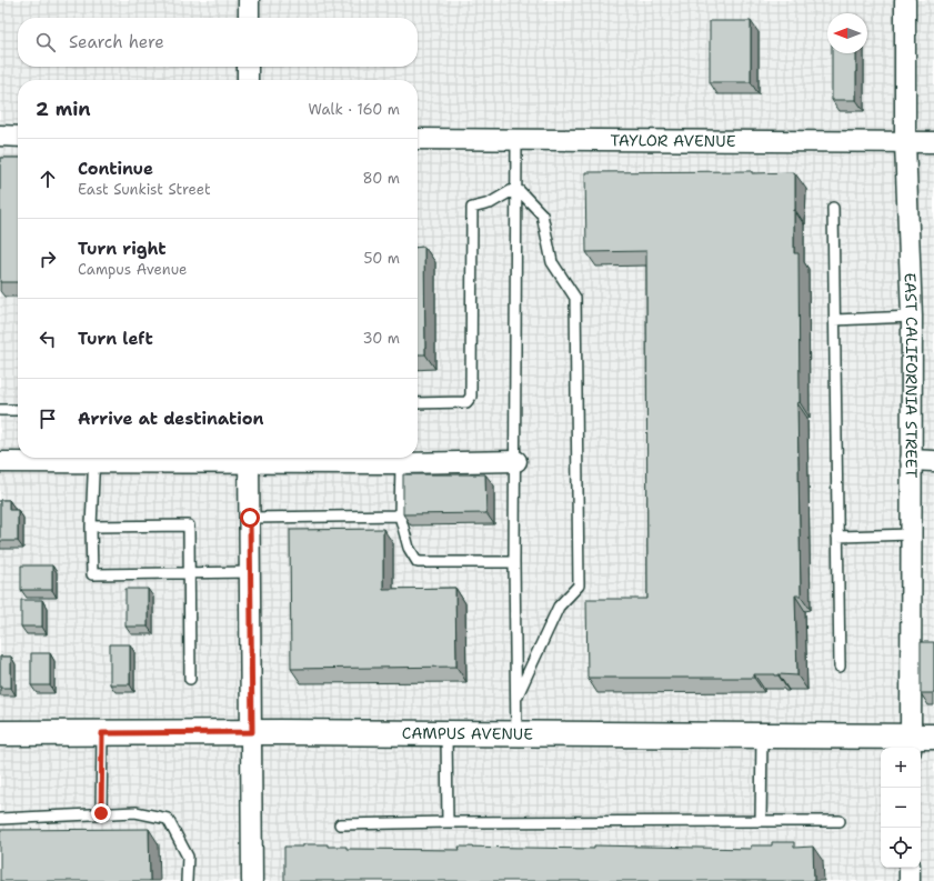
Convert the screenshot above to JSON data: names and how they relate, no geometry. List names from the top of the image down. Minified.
{"streets":{"street":["TAYLOR AVENUE","EAST CALIFORNIA STREET","CAMPUS AVENUE"]},"crossings":[["TAYLOR AVENUE","EAST CALIFORNIA STREET"],["EAST CALIFORNIA STREET","CAMPUS AVENUE"]],"north":"left","page":{"search":"Search here","heading":["2 min","Walk · 160 m"],"list":[["Continue","East Sunkist Street","80 m"],["Turn right","Campus Avenue","50 m"],["Turn left","30 m"],"Arrive at destination"],"map_buttons":["+","−"]}}
